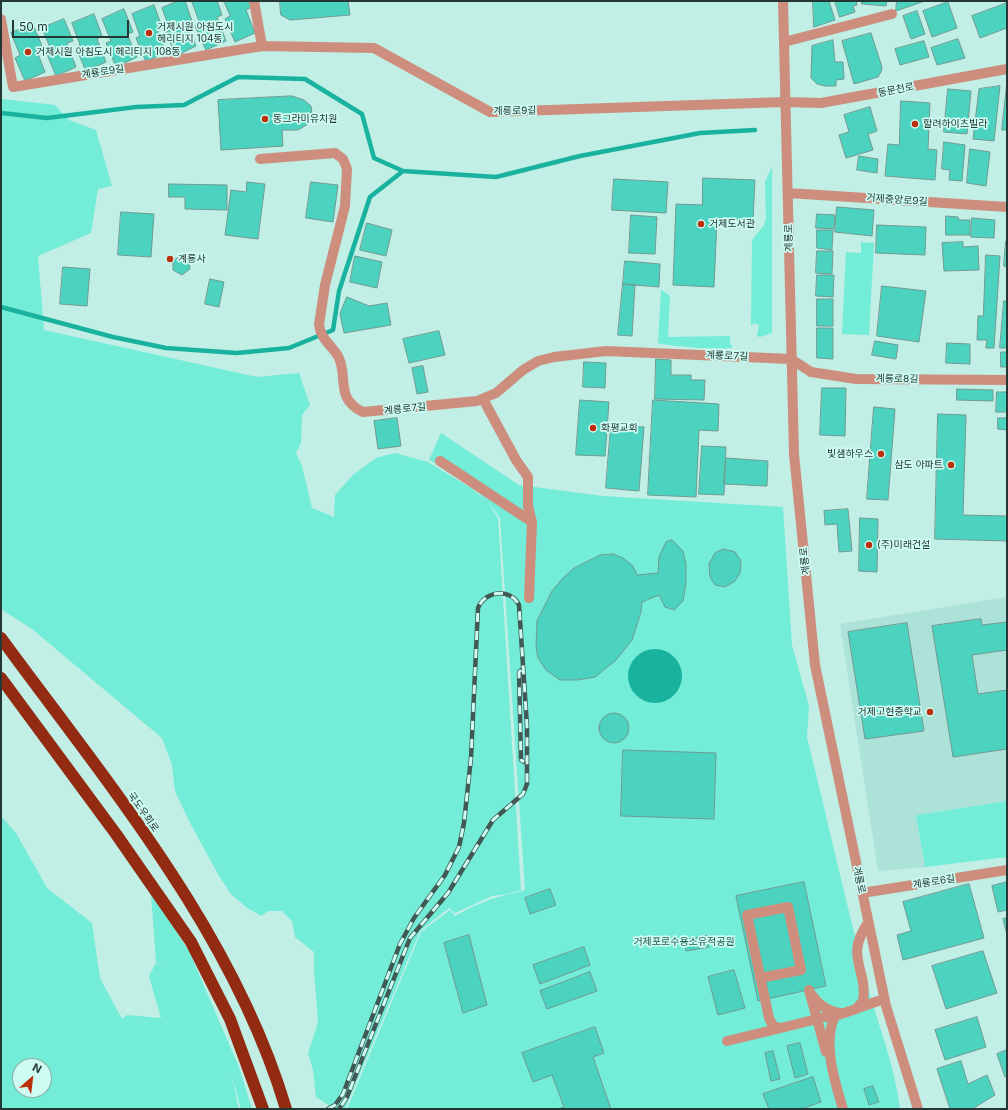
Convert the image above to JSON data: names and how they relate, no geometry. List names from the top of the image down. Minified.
{"streets":{"highway":["국도우회로"],"street":["계룡로9길","동문천로","거제중앙로9길","계룡로","계룡로7길","계룡로8길","계룡로6길"]},"crossings":[["계룡로9길","동문천로"],["계룡로9길","계룡로"],["동문천로","계룡로"],["거제중앙로9길","계룡로"],["계룡로","계룡로7길"],["계룡로","계룡로8길"],["계룡로","계룡로6길"],["계룡로7길","계룡로8길"]],"parks":["거제포로수용소유적공원"],"places":["거제시원 아침도시 헤리티지 104동","거제시원 아침도시 헤리티지 108동","동그라미유치원","할려하이츠빌라","거제도서관","계룡사","화평교회","빛샘하우스","삼도 아파트","(주)미래건설","거제고현중학교"],"scale_bar":"50 m","north":"top right"}
